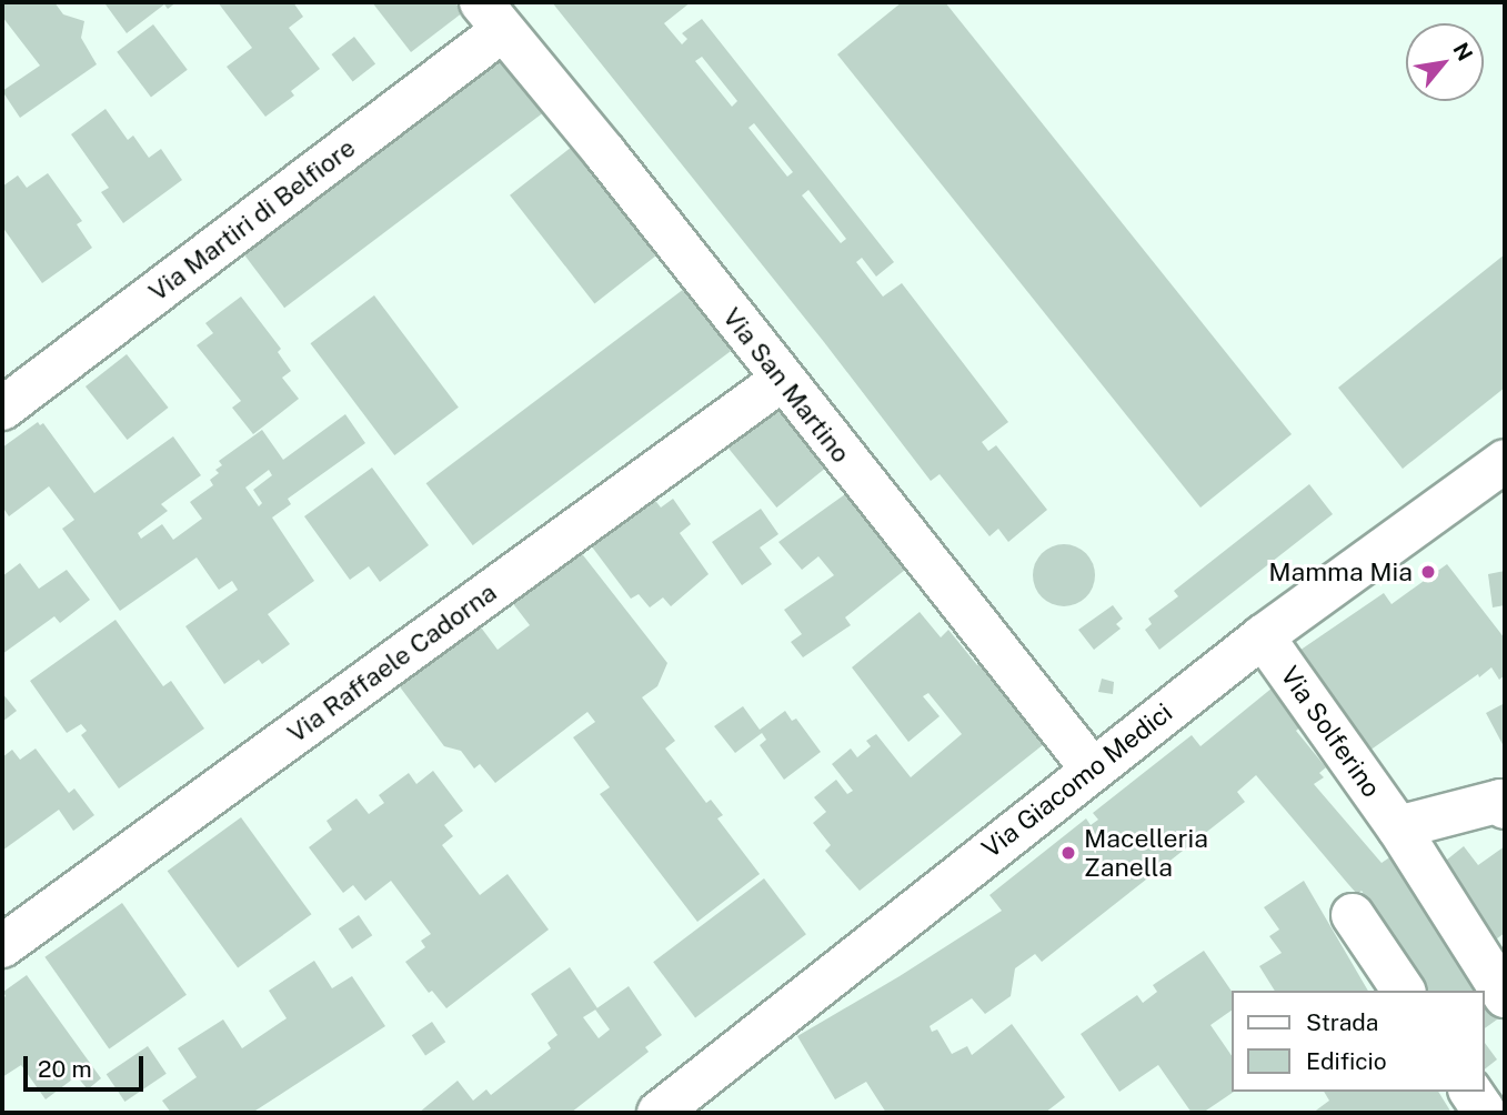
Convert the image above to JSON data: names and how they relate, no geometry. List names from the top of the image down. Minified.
{"streets":{"street":["Via Martiri di Belfiore","Via San Martino","Via Raffaele Cadorna","Via Solferino","Via Giacomo Medici"]},"crossings":[["Via Martiri di Belfiore","Via San Martino"],["Via San Martino","Via Raffaele Cadorna"],["Via San Martino","Via Giacomo Medici"],["Via Solferino","Via Giacomo Medici"]],"places":["Mamma Mia","Macelleria Zanella"],"legend":["Strada","Edificio"],"scale_bar":"20 m","north":"top right"}
